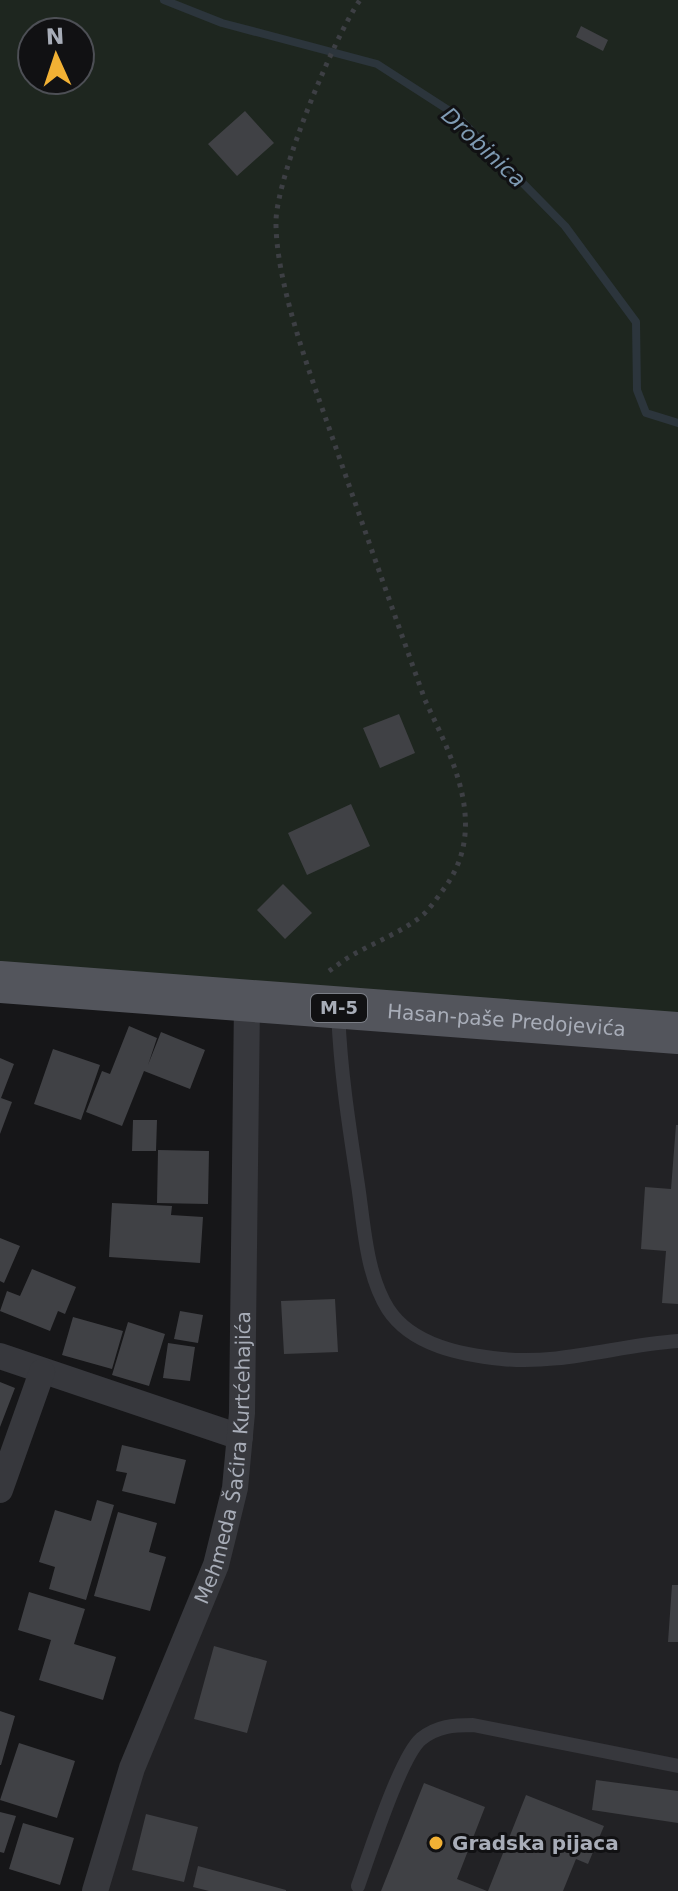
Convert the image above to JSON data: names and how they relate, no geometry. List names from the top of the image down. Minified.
{"streets":{"main road":["M-5","Hasan-paše Predojevića"],"street":["Mehmeda Šaćira Kurtćehajića"]},"crossings":[["Hasan-paše Predojevića","Mehmeda Šaćira Kurtćehajića"]],"water":["Drobinica"],"places":["Gradska pijaca"],"north":"top"}
